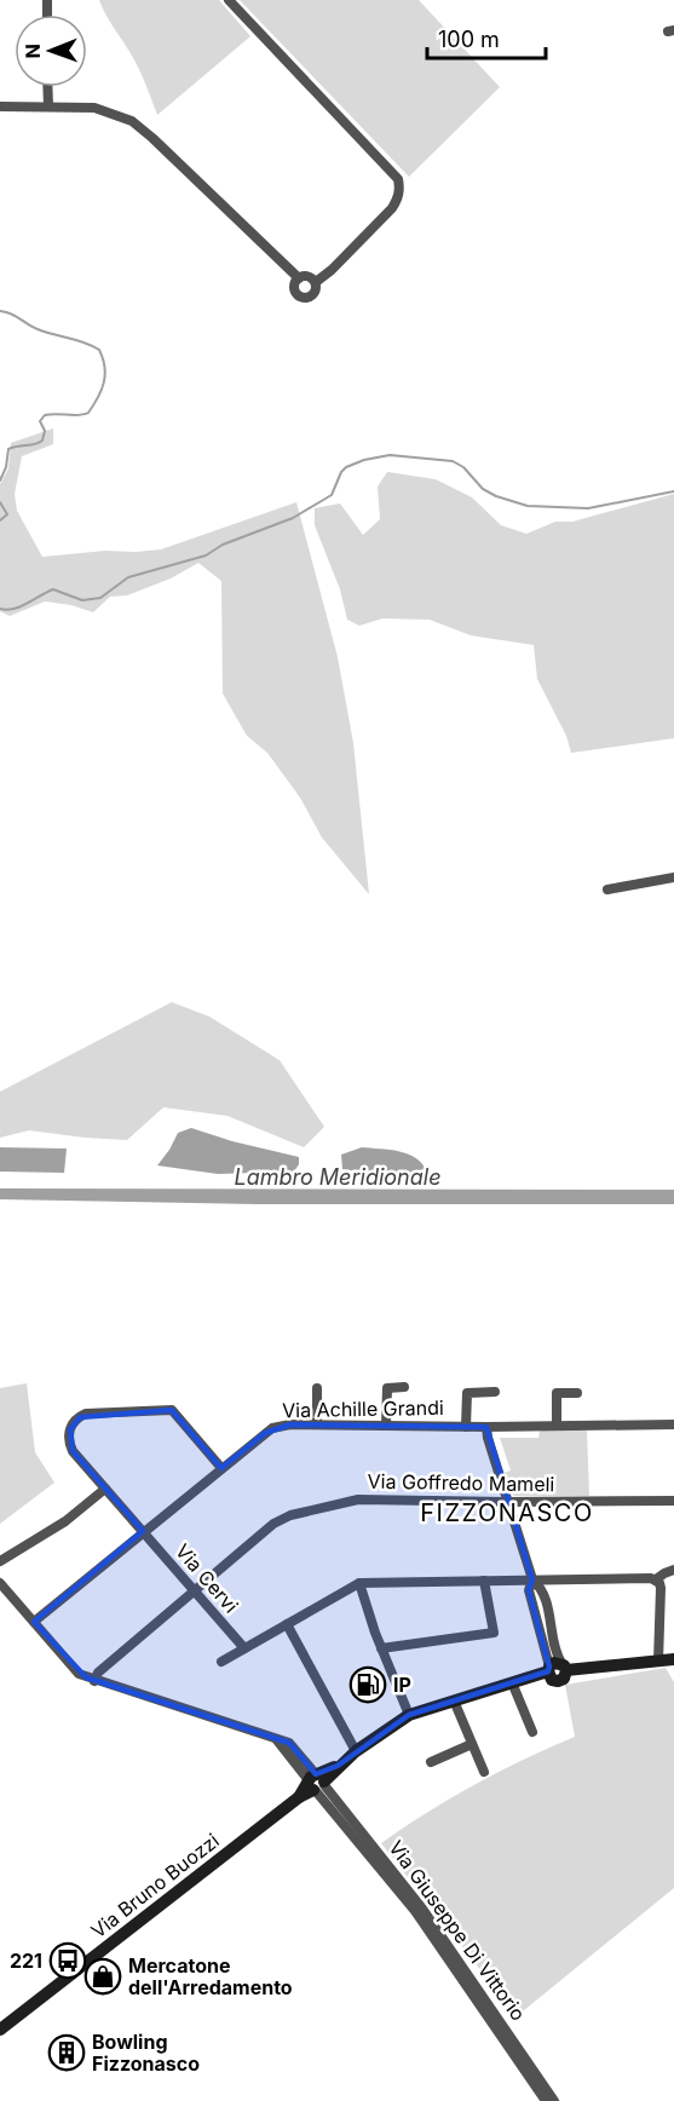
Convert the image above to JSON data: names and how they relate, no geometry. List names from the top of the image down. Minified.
{"streets":{"main road":["Via Bruno Buozzi"],"street":["Via Achille Grandi","Via Goffredo Mameli","Via Cervi","Via Giuseppe Di Vittorio"]},"crossings":[["Via Achille Grandi","Via Cervi"],["Via Achille Grandi","Via Giuseppe Di Vittorio"],["Via Goffredo Mameli","Via Cervi"],["Via Goffredo Mameli","Via Giuseppe Di Vittorio"],["Via Bruno Buozzi","Via Giuseppe Di Vittorio"]],"districts":["FIZZONASCO"],"water":["Lambro Meridionale"],"places":{"fuel station":["IP"],"bus stop":["221"],"shop":["Mercatone dell'Arredamento"],"building":["Bowling Fizzonasco"]},"scale_bar":"100 m","north":"left"}
